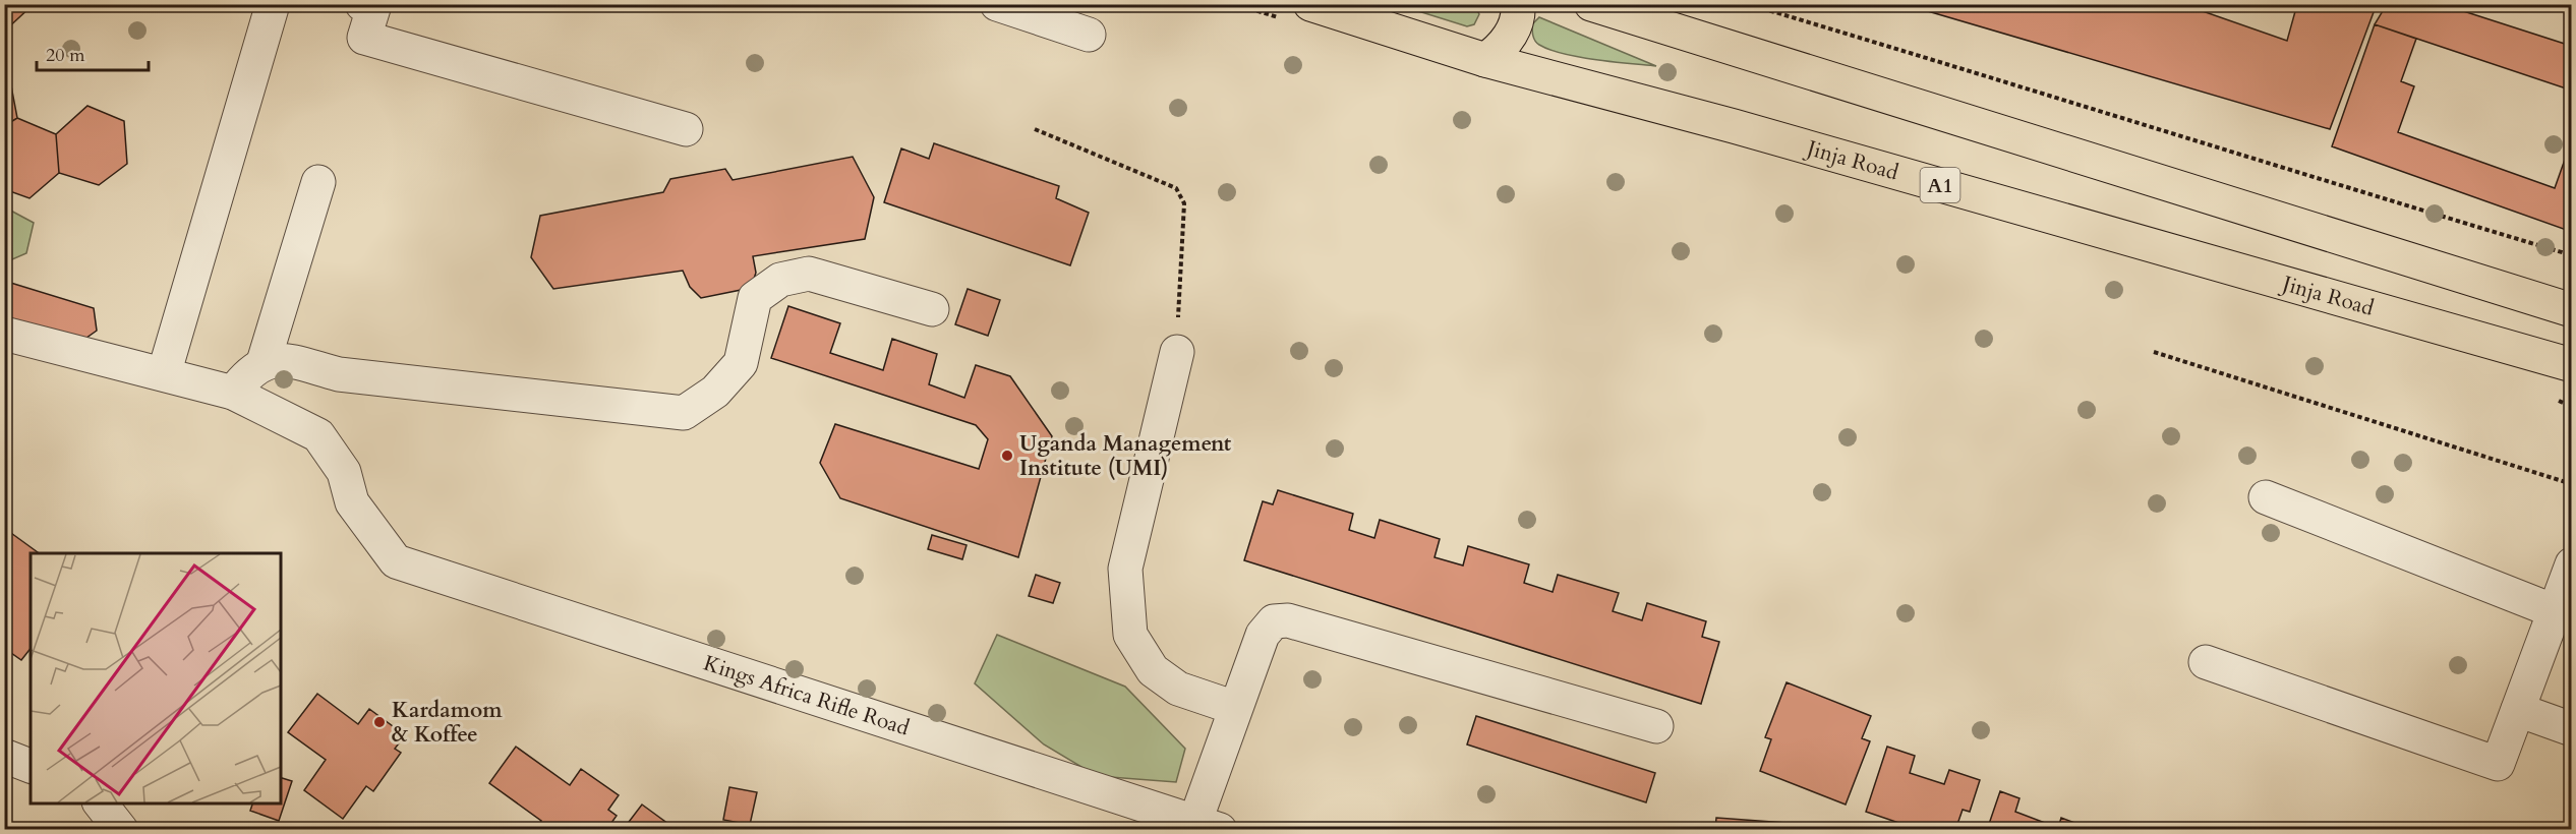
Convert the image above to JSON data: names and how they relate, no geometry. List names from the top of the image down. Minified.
{"streets":{"highway":["Jinja Road","A1"],"street":["Kings Africa Rifle Road"]},"places":["Uganda Management Institute (UMI)","Kardamom & Koffee"],"scale_bar":"20 m"}
